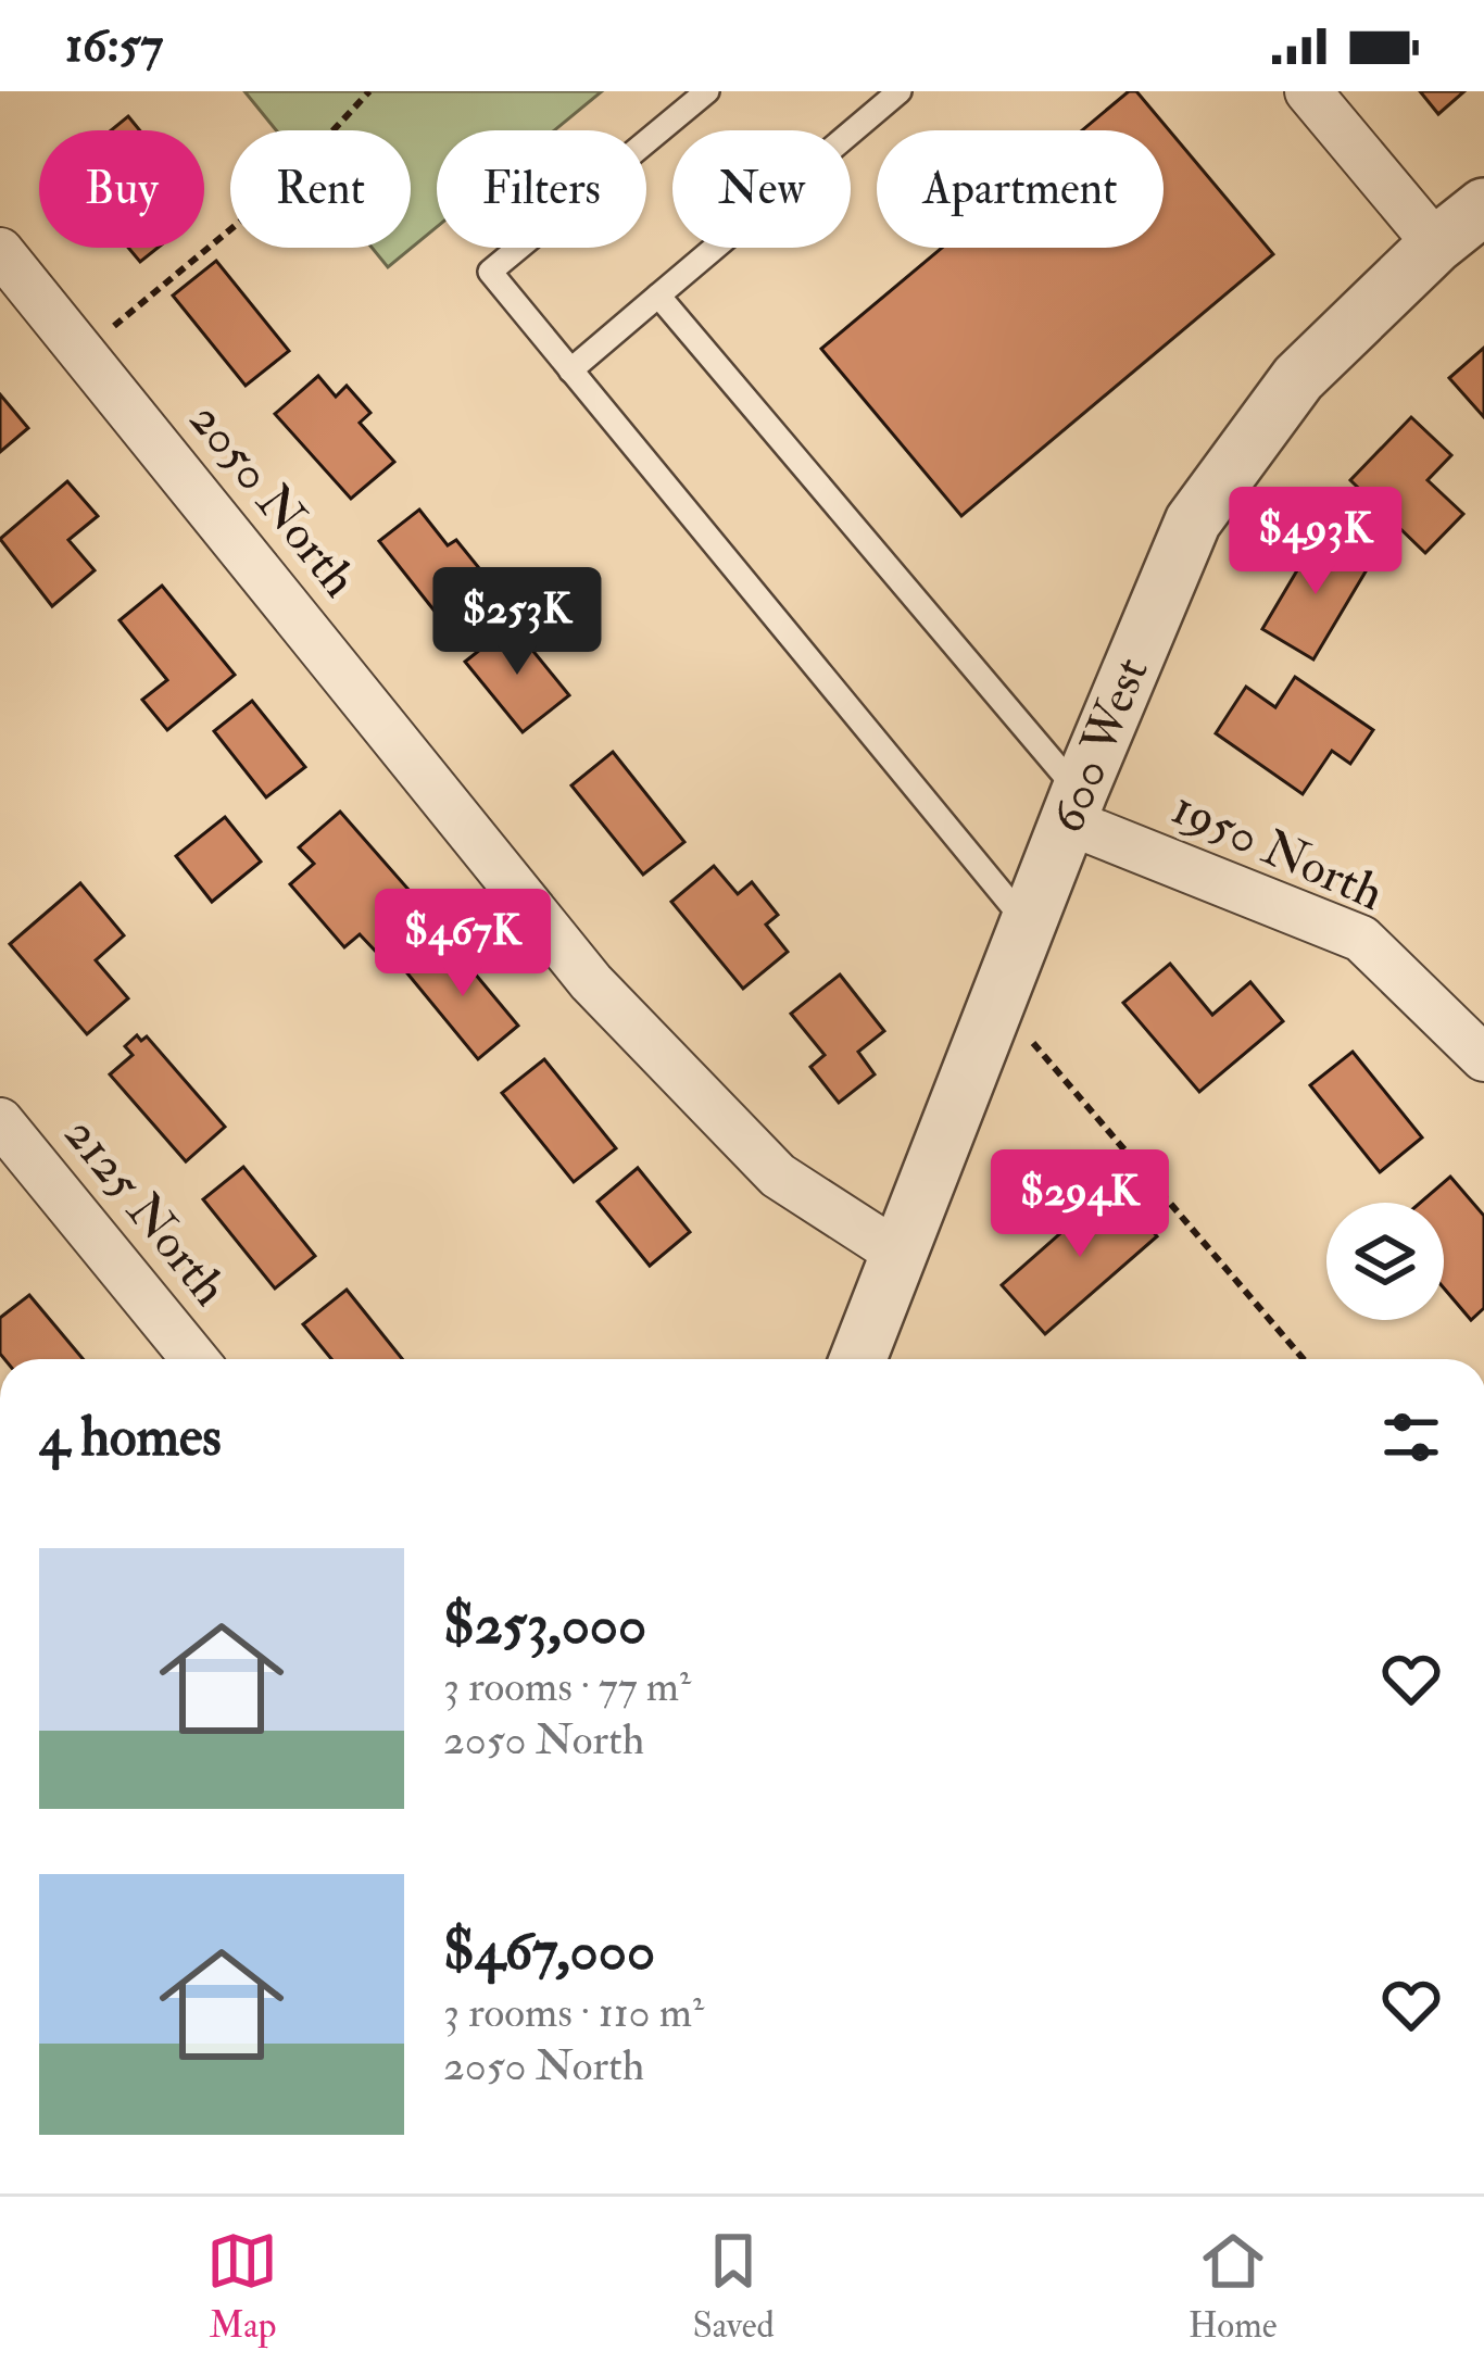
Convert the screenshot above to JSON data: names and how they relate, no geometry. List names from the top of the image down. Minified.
{"streets":{"street":["2050 North","600 West","1950 North","2125 North"]},"crossings":[["2050 North","600 West"],["600 West","1950 North"]],"page":{"status":"16:57","chip":["Buy","Rent","Filters","New","Apartment"],"price":["$493K","$253K","$467K","$294K"],"heading":"4 homes","list":[{"name":"$253,000","note":"3 rooms · 77 m² · 2050 North"},{"name":"$467,000","note":"3 rooms · 110 m² · 2050 North"}],"tabs":["Map","Saved","Home"]}}
